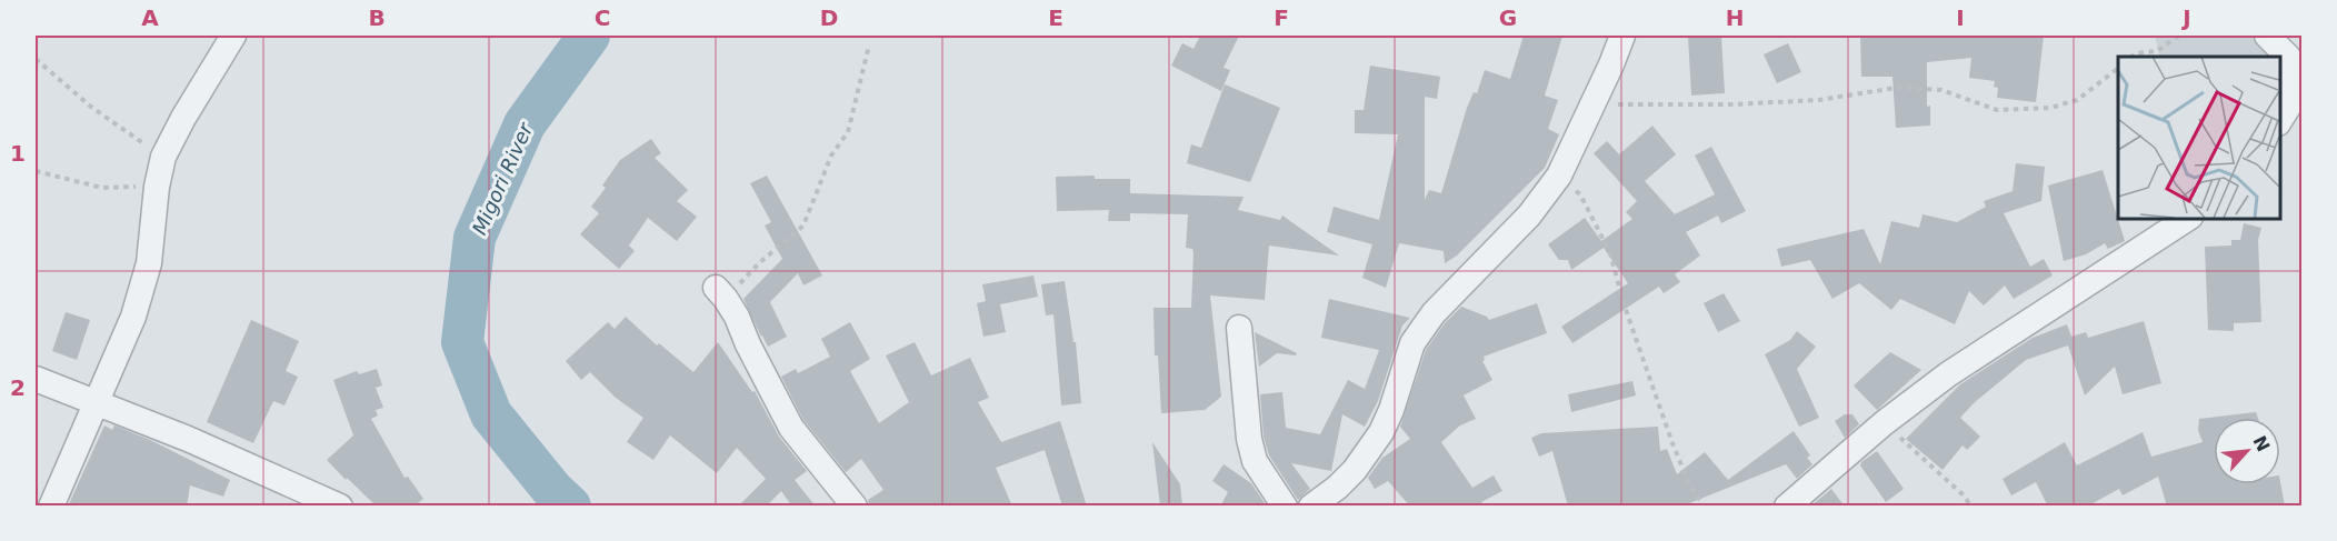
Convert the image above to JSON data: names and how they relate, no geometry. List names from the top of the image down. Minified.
{"water":["Migori River"],"north":"top right","grid":{"columns":["A","B","C","D","E","F","G","H","I","J"],"rows":["1","2"]}}
